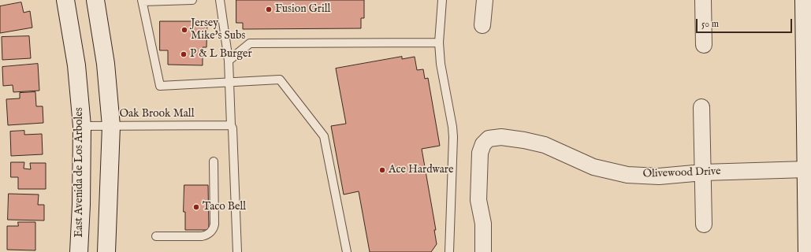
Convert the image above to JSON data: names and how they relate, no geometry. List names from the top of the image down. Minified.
{"streets":{"main road":["East Avenida de Los Arboles"],"street":["Olivewood Drive"],"lane":["Oak Brook Mall"]},"crossings":[["Oak Brook Mall","East Avenida de Los Arboles"]],"places":["Fusion Grill","Jersey Mike's Subs","P & L Burger","Ace Hardware","Taco Bell"],"scale_bar":"50 m"}
